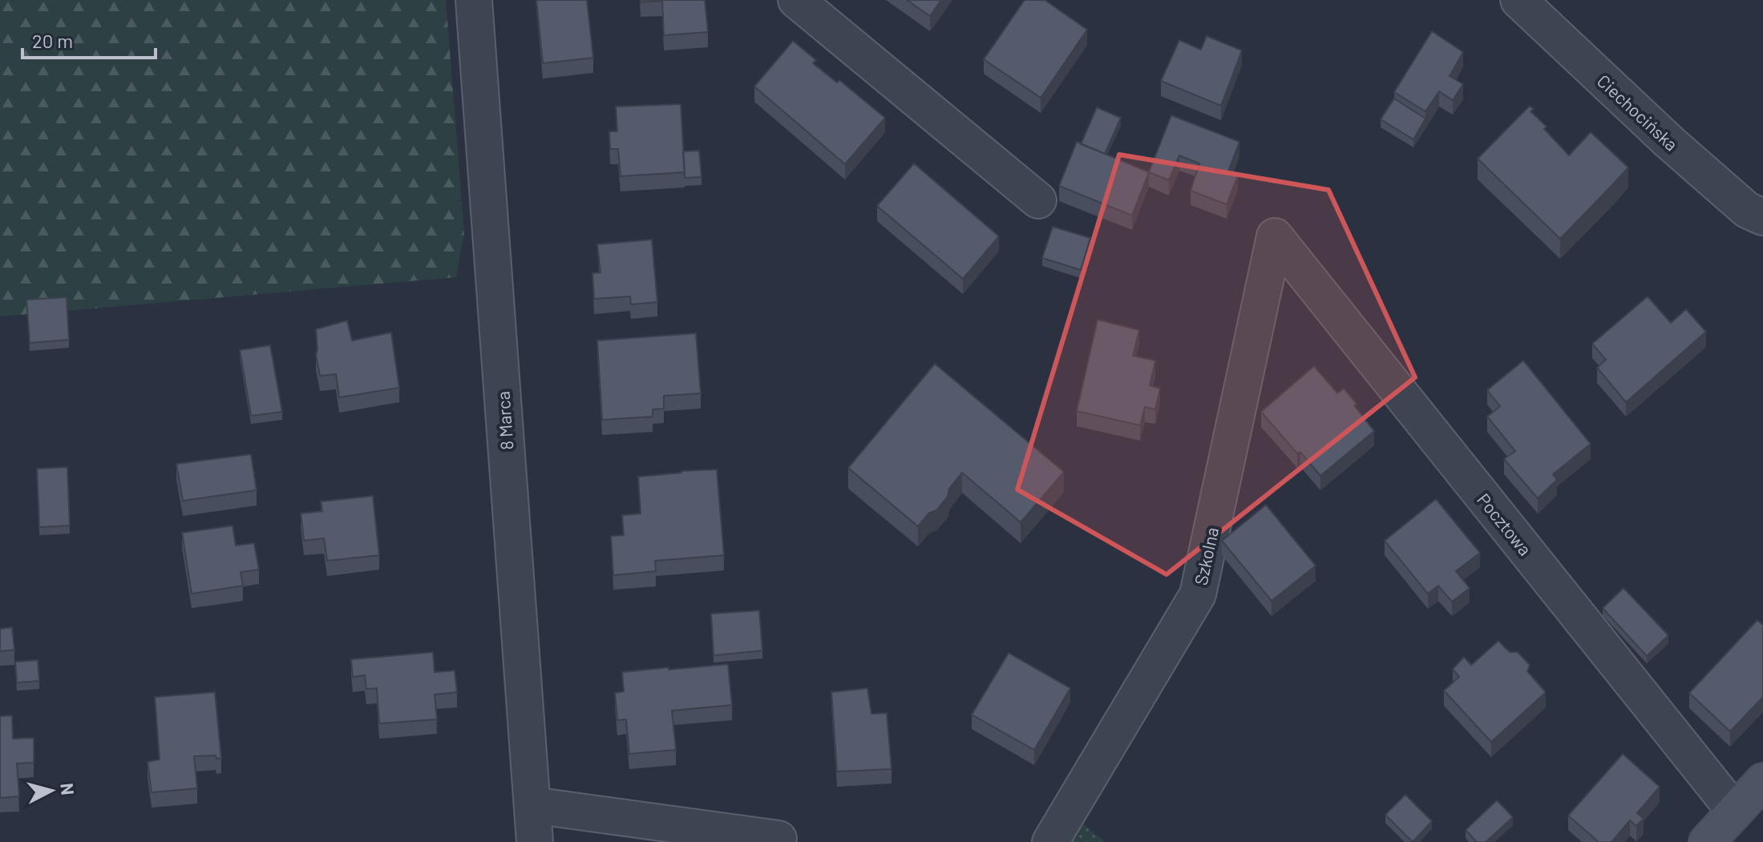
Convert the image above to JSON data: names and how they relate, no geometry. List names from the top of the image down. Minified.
{"streets":{"street":["Ciechocińska","8 Marca","Pocztowa","Szkolna"]},"crossings":[["Pocztowa","Szkolna"]],"scale_bar":"20 m","north":"right"}
